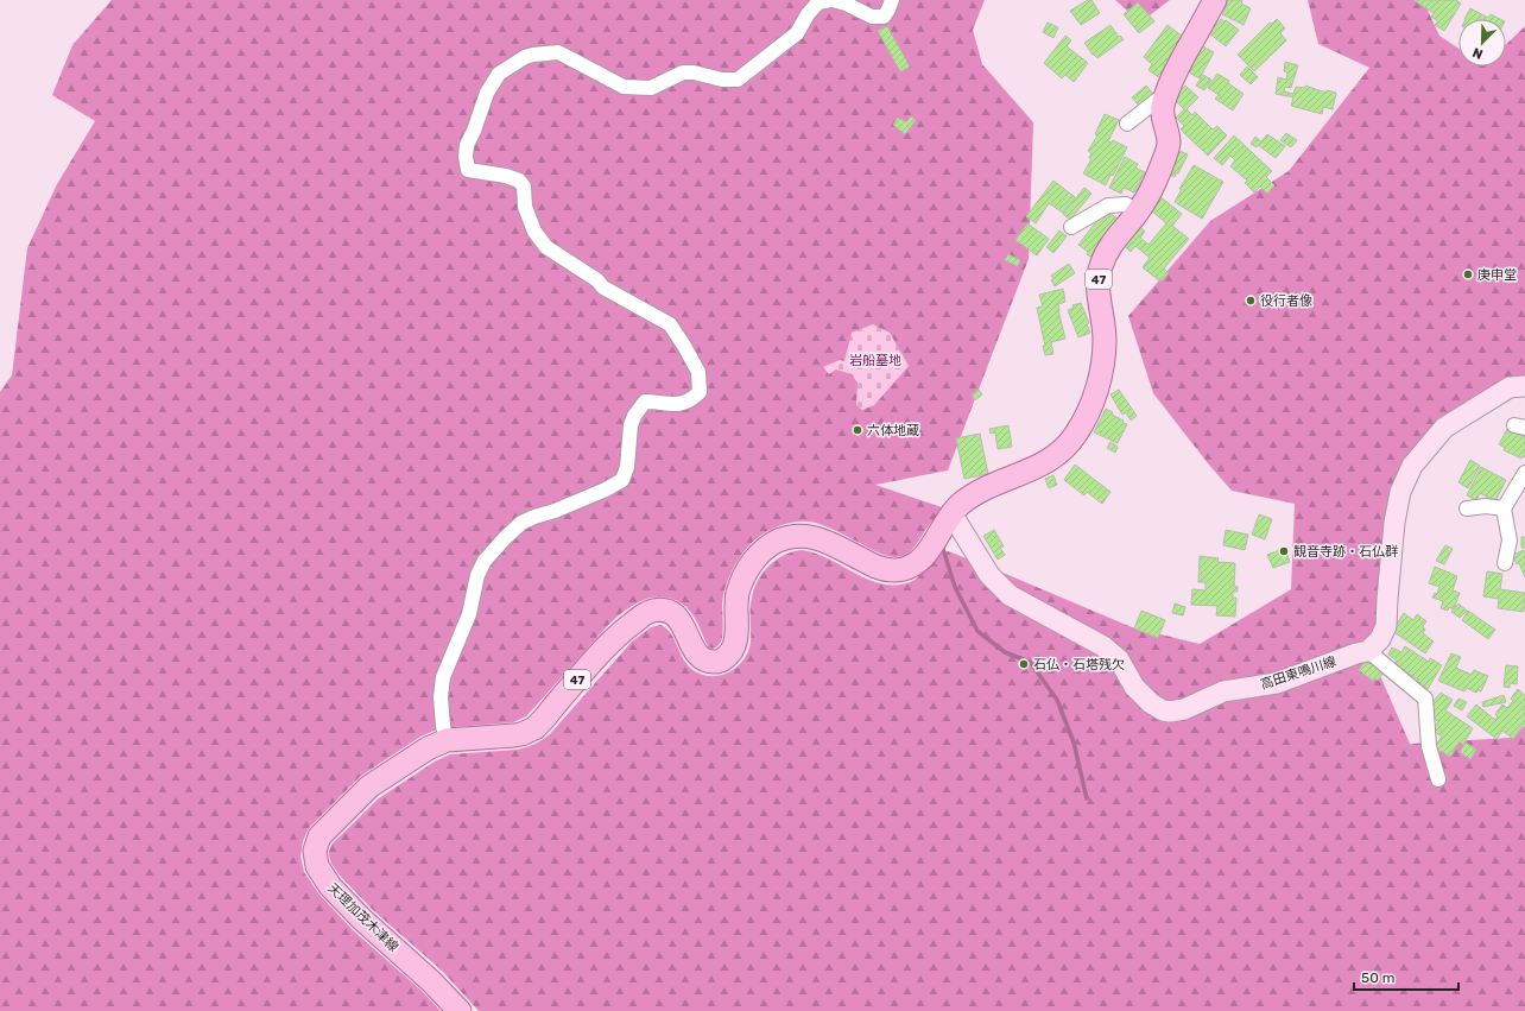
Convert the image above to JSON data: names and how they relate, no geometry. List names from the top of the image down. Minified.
{"streets":{"main road":["47","高田東鳴川線","天理加茂木津線"]},"crossings":[["高田東鳴川線","天理加茂木津線"]],"parks":["岩船墓地"],"places":["庚申堂","役行者像","六体地蔵","観音寺跡・石仏群","石仏・石塔残欠"],"scale_bar":"50 m","north":"bottom left"}
